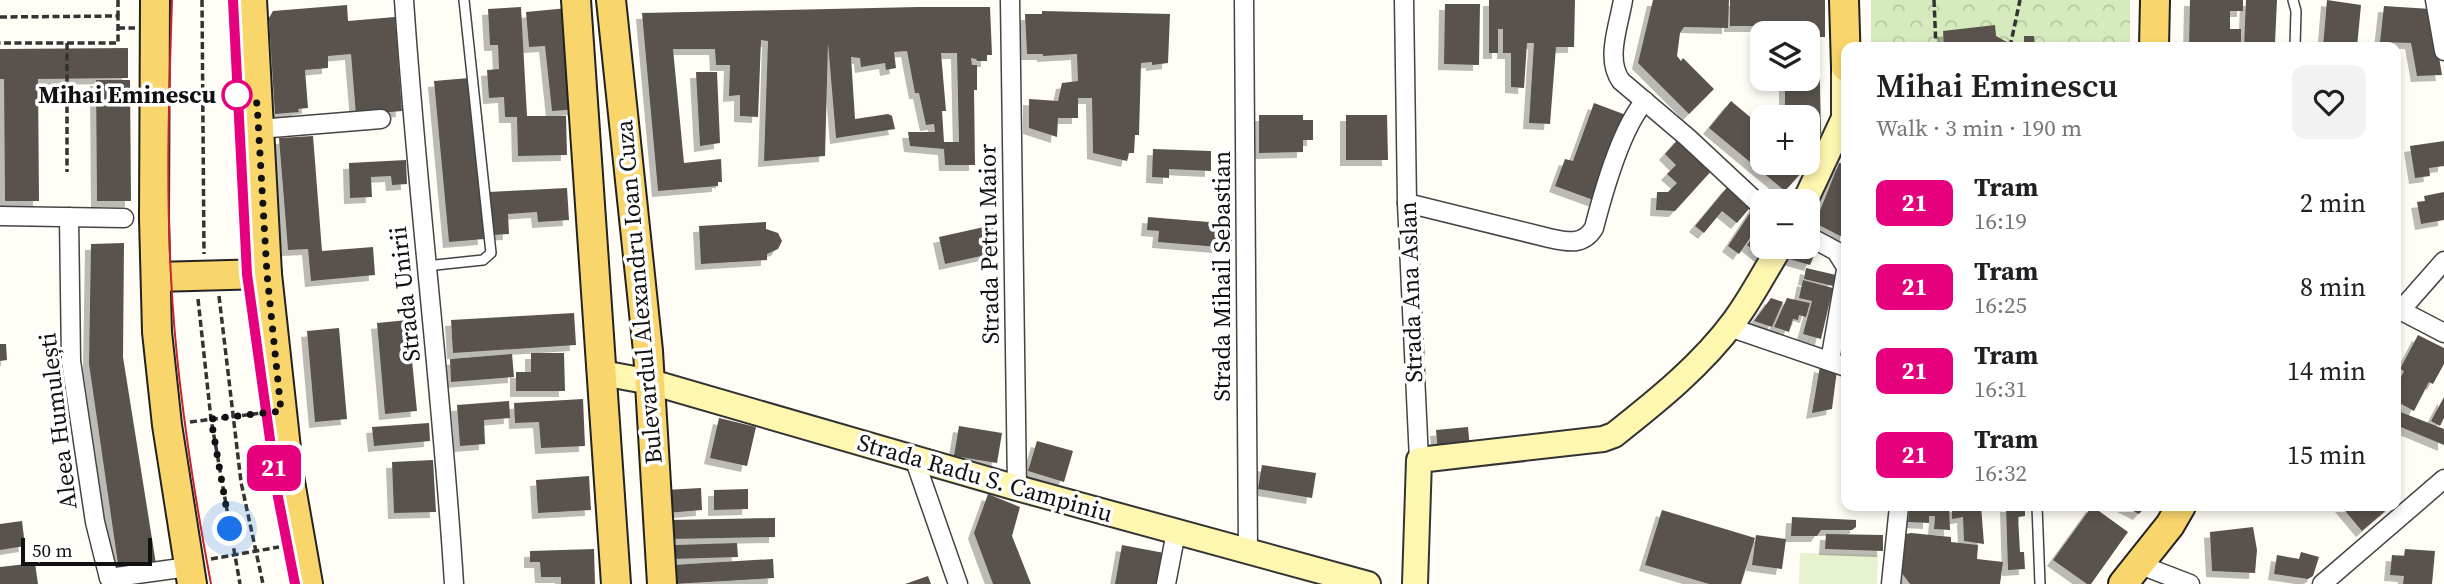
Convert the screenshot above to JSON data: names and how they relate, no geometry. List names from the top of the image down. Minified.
{"streets":{"main road":["Bulevardul Alexandru Ioan Cuza"],"street":["Strada Petru Maior","Strada Mihail Sebastian","Strada Ana Aslan","Strada Unirii","Aleea Humulești","Strada Radu S. Campiniu"]},"crossings":[["Strada Petru Maior","Strada Radu S. Campiniu"],["Strada Mihail Sebastian","Strada Radu S. Campiniu"],["Bulevardul Alexandru Ioan Cuza","Strada Radu S. Campiniu"]],"places":["Mihai Eminescu"],"lines":["tram line 21"],"scale_bar":"50 m","page":{"on_map":"21","map_buttons":["+","−"],"heading":["Mihai Eminescu","Walk · 3 min · 190 m"],"list":[{"mark":"21","name":"Tram","note":"16:19","value":"2 min"},{"mark":"21","name":"Tram","note":"16:25","value":"8 min"},{"mark":"21","name":"Tram","note":"16:31","value":"14 min"},{"mark":"21","name":"Tram","note":"16:32","value":"15 min"}],"scale":"50 m"}}
